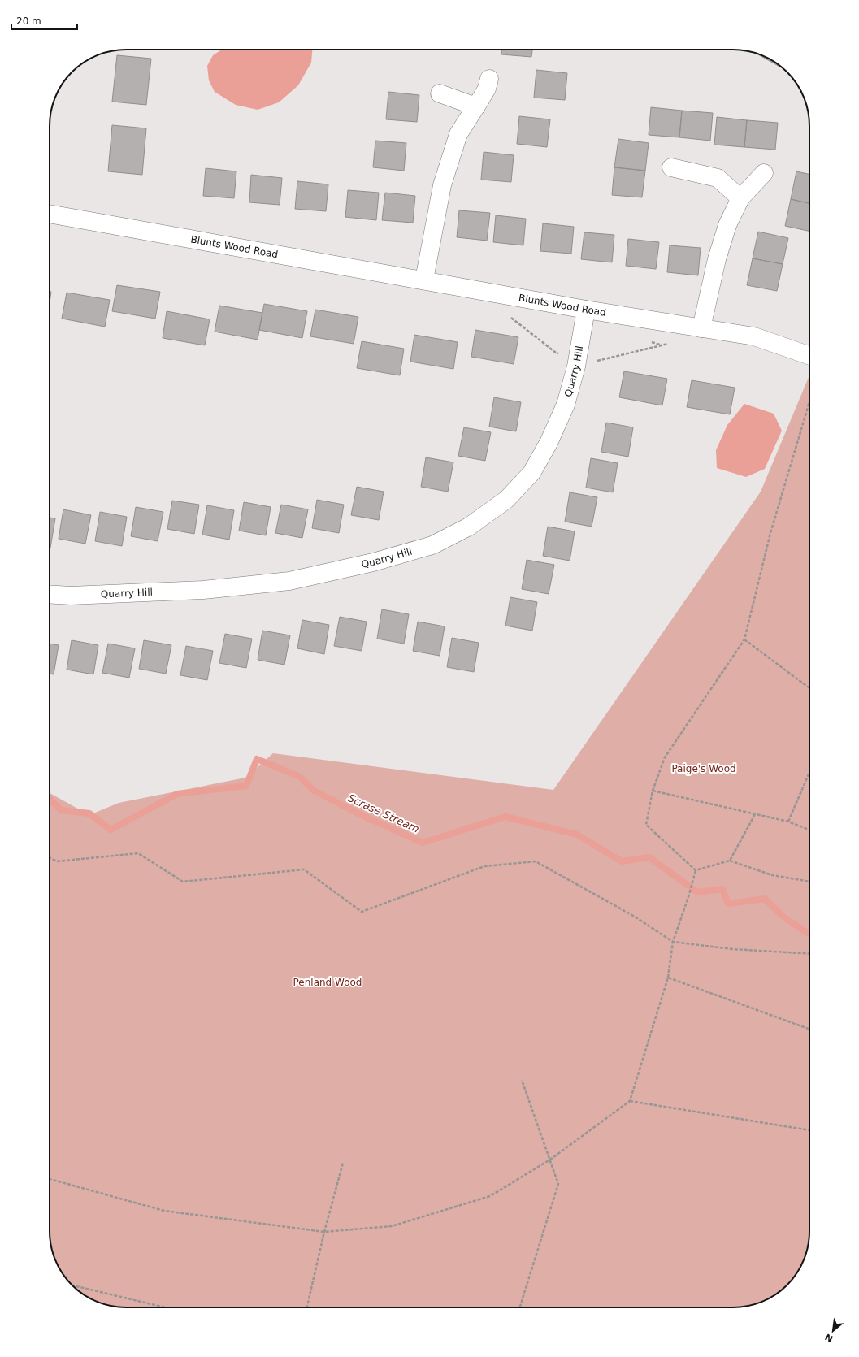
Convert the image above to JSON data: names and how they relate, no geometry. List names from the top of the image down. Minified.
{"streets":{"street":["Blunts Wood Road","Quarry Hill"]},"crossings":[["Blunts Wood Road","Quarry Hill"]],"water":["Scrase Stream"],"parks":["Paige's Wood","Penland Wood"],"scale_bar":"20 m","north":"bottom left"}
